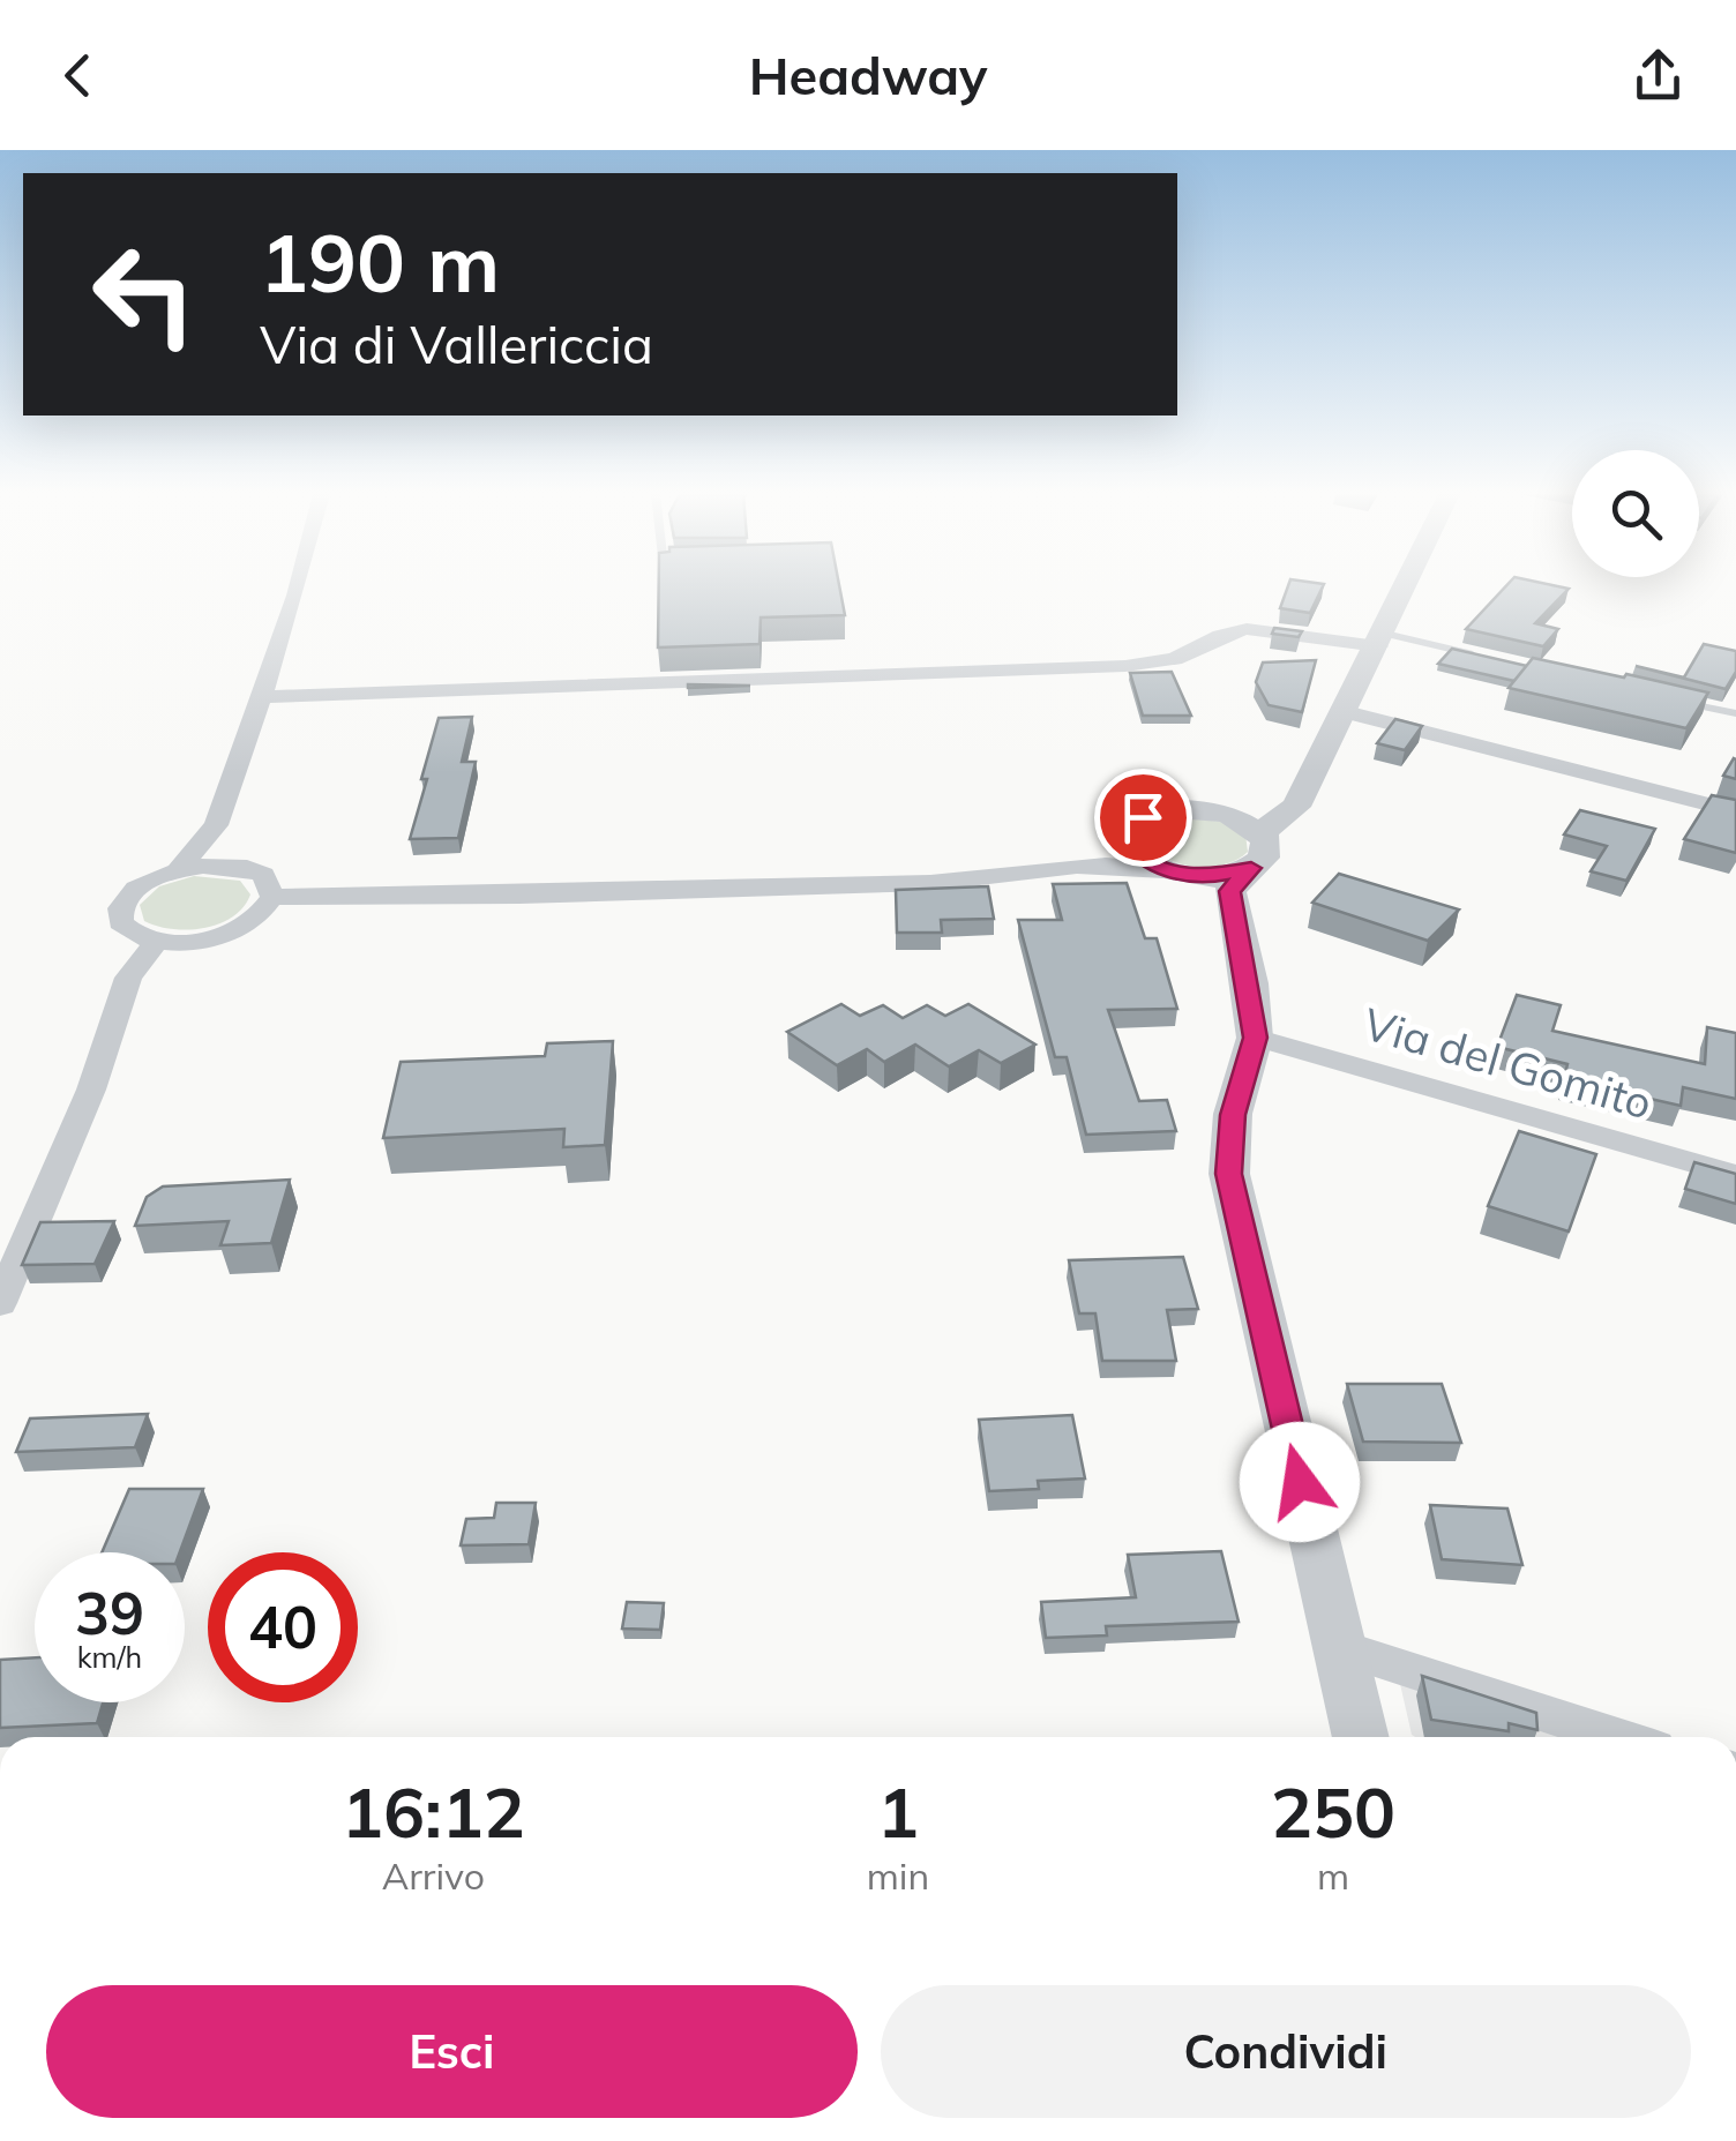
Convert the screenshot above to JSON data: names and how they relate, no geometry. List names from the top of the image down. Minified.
{"streets":{"street":["Via del Gomito"]},"page":{"header":"Headway","turn":["190 m","Via di Vallericcia"],"speed":"39 km/h","limit":"40","eta":["16:12","Arrivo","1","min","250","m"],"buttons":["Esci","Condividi"]}}
